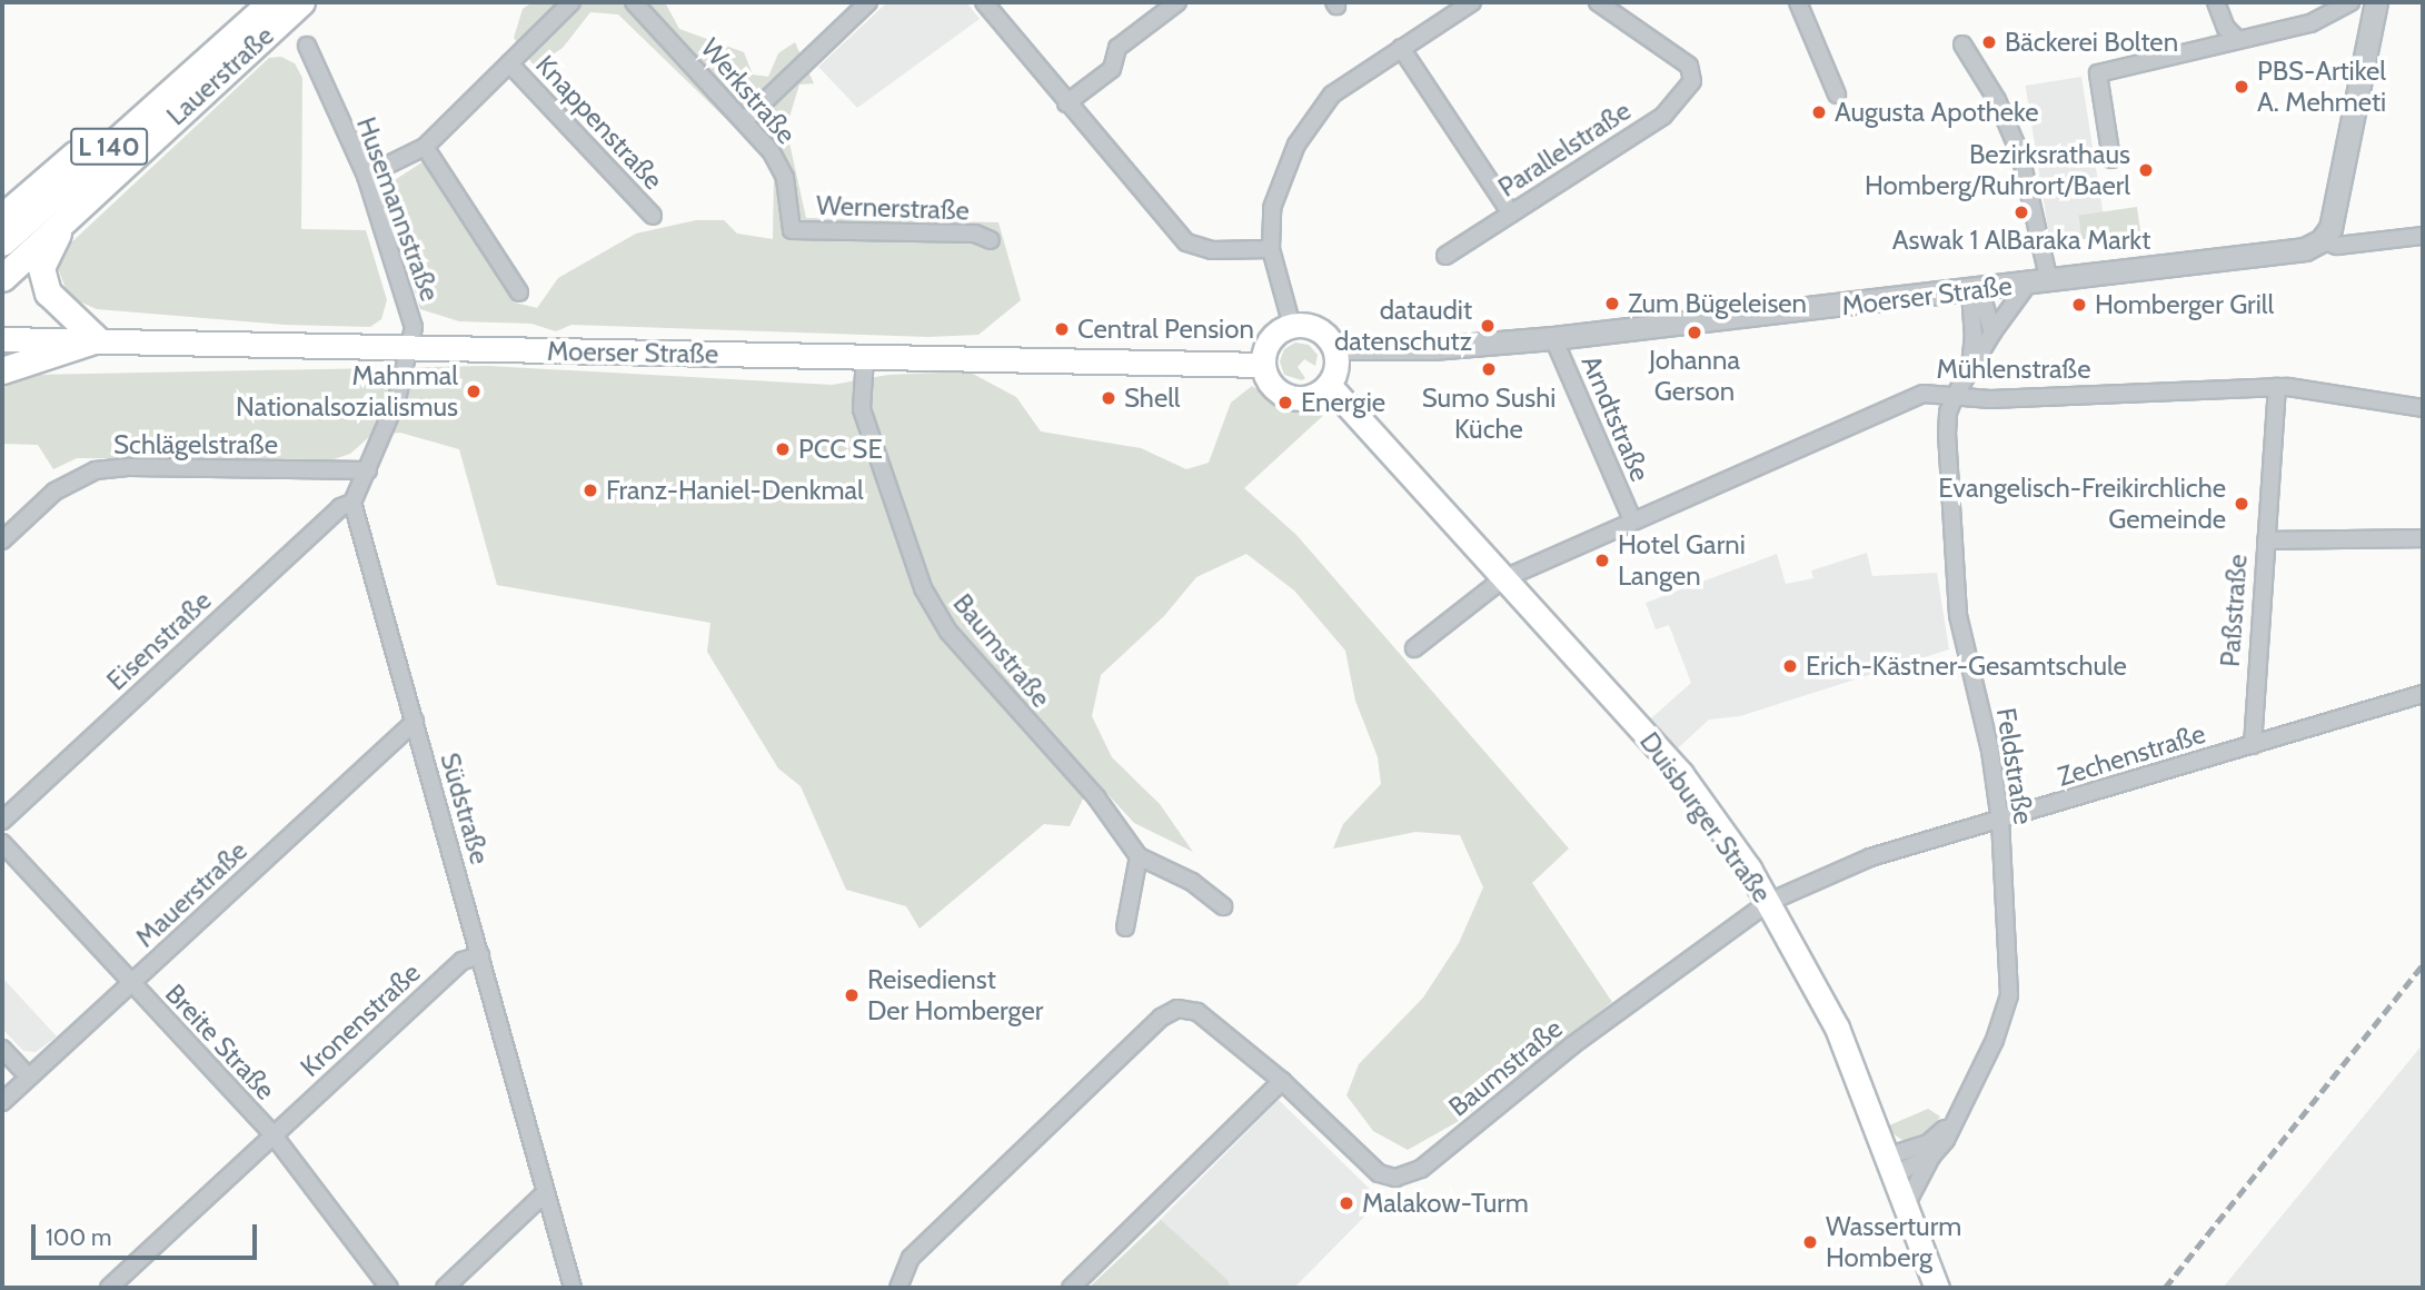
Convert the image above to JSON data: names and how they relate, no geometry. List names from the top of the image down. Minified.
{"streets":{"main road":["Lauerstraße","L 140","Moerser Straße","Duisburger Straße"],"street":["Werkstraße","Knappenstraße","Parallelstraße","Wernerstraße","Husemannstraße","Mühlenstraße","Arndtstraße","Schlägelstraße","Paßstraße","Eisenstraße","Baumstraße","Zechenstraße","Feldstraße","Südstraße","Mauerstraße","Kronenstraße","Breite Straße"]},"crossings":[["Werkstraße","Wernerstraße"],["Knappenstraße","Husemannstraße"],["Husemannstraße","Moerser Straße"],["Moerser Straße","Arndtstraße"],["Moerser Straße","Baumstraße"],["Moerser Straße","Feldstraße"],["Moerser Straße","Duisburger Straße"],["Mühlenstraße","Arndtstraße"],["Mühlenstraße","Paßstraße"],["Mühlenstraße","Feldstraße"],["Mühlenstraße","Duisburger Straße"],["Paßstraße","Zechenstraße"],["Eisenstraße","Südstraße"],["Baumstraße","Zechenstraße"],["Baumstraße","Duisburger Straße"],["Zechenstraße","Feldstraße"],["Zechenstraße","Duisburger Straße"],["Feldstraße","Duisburger Straße"],["Südstraße","Mauerstraße"],["Südstraße","Kronenstraße"],["Mauerstraße","Breite Straße"],["Kronenstraße","Breite Straße"]],"places":["Bäckerei Bolten","PBS-Artikel A. Mehmeti","Augusta Apotheke","Bezirksrathaus Homberg/Ruhrort/Baerl","Aswak 1 AlBaraka Markt","Zum Bügeleisen","Homberger Grill","dataudit datenschutz","Central Pension","Johanna Gerson","Sumo Sushi Küche","Mahnmal Nationalsozialismus","Shell","Energie","PCC SE","Franz-Haniel-Denkmal","Evangelisch-Freikirchliche Gemeinde","Hotel Garni Langen","Erich-Kästner-Gesamtschule","Reisedienst Der Homberger","Malakow-Turm","Wasserturm Homberg"],"scale_bar":"100 m"}
